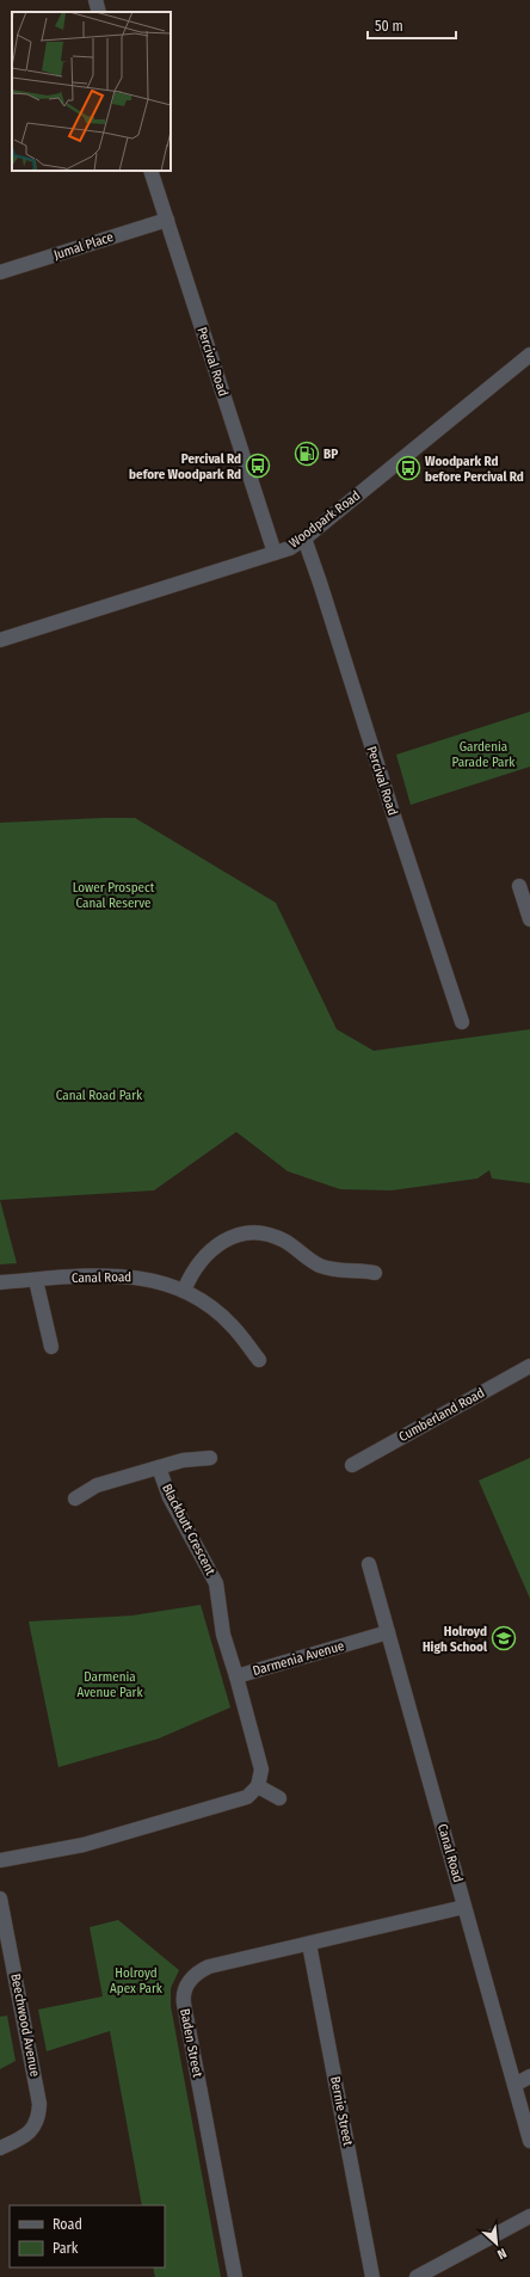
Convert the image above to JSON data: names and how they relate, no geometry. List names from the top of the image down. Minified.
{"streets":{"street":["Jumal Place","Percival Road","Woodpark Road","Canal Road","Cumberland Road","Blackbutt Crescent","Darmenia Avenue","Beechwood Avenue","Baden Street","Bernie Street"]},"crossings":[["Jumal Place","Percival Road"],["Percival Road","Woodpark Road"],["Canal Road","Darmenia Avenue"],["Canal Road","Baden Street"],["Blackbutt Crescent","Darmenia Avenue"],["Baden Street","Bernie Street"]],"parks":["Gardenia Parade Park","Lower Prospect Canal Reserve","Canal Road Park","Darmenia Avenue Park","Holroyd Apex Park"],"places":{"fuel station":["BP"],"bus stop":["Percival Rd before Woodpark Rd","Woodpark Rd before Percival Rd"],"school or university":["Holroyd High School"]},"legend":["Road","Park"],"scale_bar":"50 m","north":"bottom right"}
